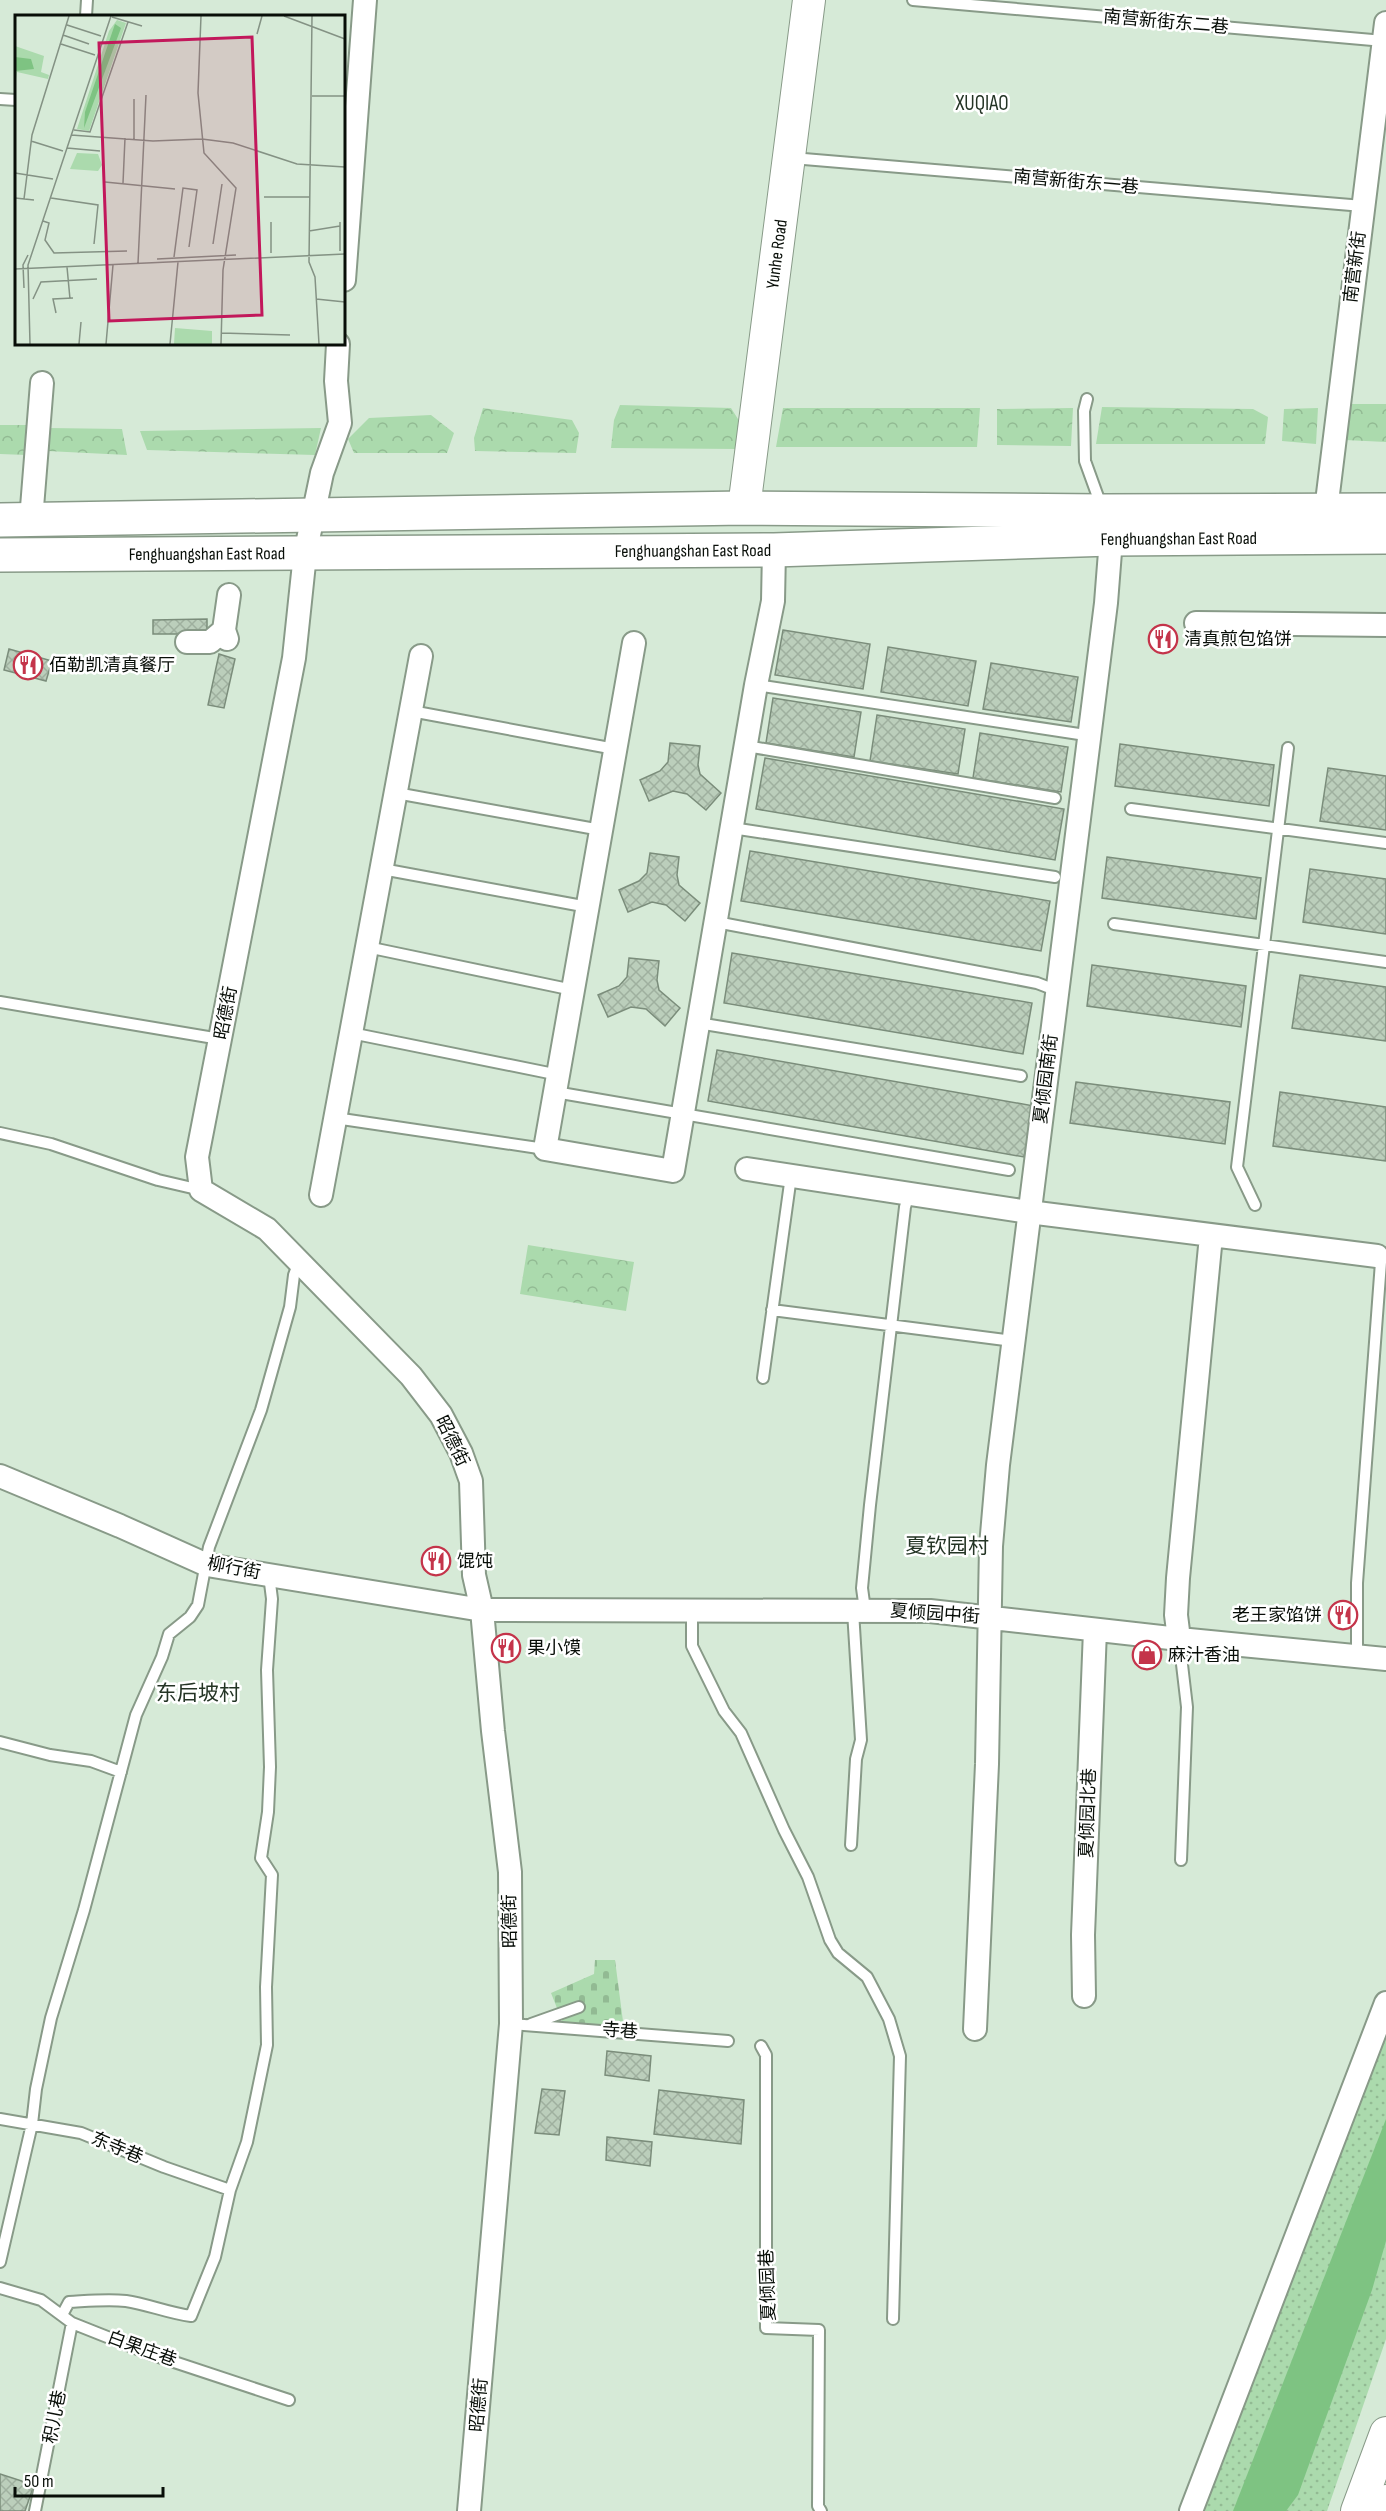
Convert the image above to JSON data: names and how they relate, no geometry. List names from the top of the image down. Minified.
{"streets":{"main road":["Fenghuangshan East Road"],"street":["Yunhe Road","南营新街","昭德街","夏倾园南街","柳行街","夏倾园中街","夏倾园北巷"],"lane":["南营新街东二巷","南营新街东一巷","寺巷","东寺巷","夏倾园巷","白果庄巷","积儿巷"]},"crossings":[["南营新街东二巷","南营新街"],["南营新街东一巷","Yunhe Road"],["南营新街东一巷","南营新街"],["Yunhe Road","Fenghuangshan East Road"],["南营新街","Fenghuangshan East Road"],["Fenghuangshan East Road","昭德街"],["Fenghuangshan East Road","夏倾园南街"],["昭德街","柳行街"],["昭德街","夏倾园中街"],["昭德街","寺巷"],["夏倾园南街","夏倾园中街"],["柳行街","夏倾园中街"],["夏倾园中街","夏倾园北巷"],["白果庄巷","积儿巷"]],"districts":["XUQIAO","夏钦园村","东后坡村"],"places":{"restaurant":["清真煎包馅饼","佰勒凯清真餐厅","馄饨","老王家馅饼","果小馍"],"shop":["麻汁香油"]},"scale_bar":"50 m"}
